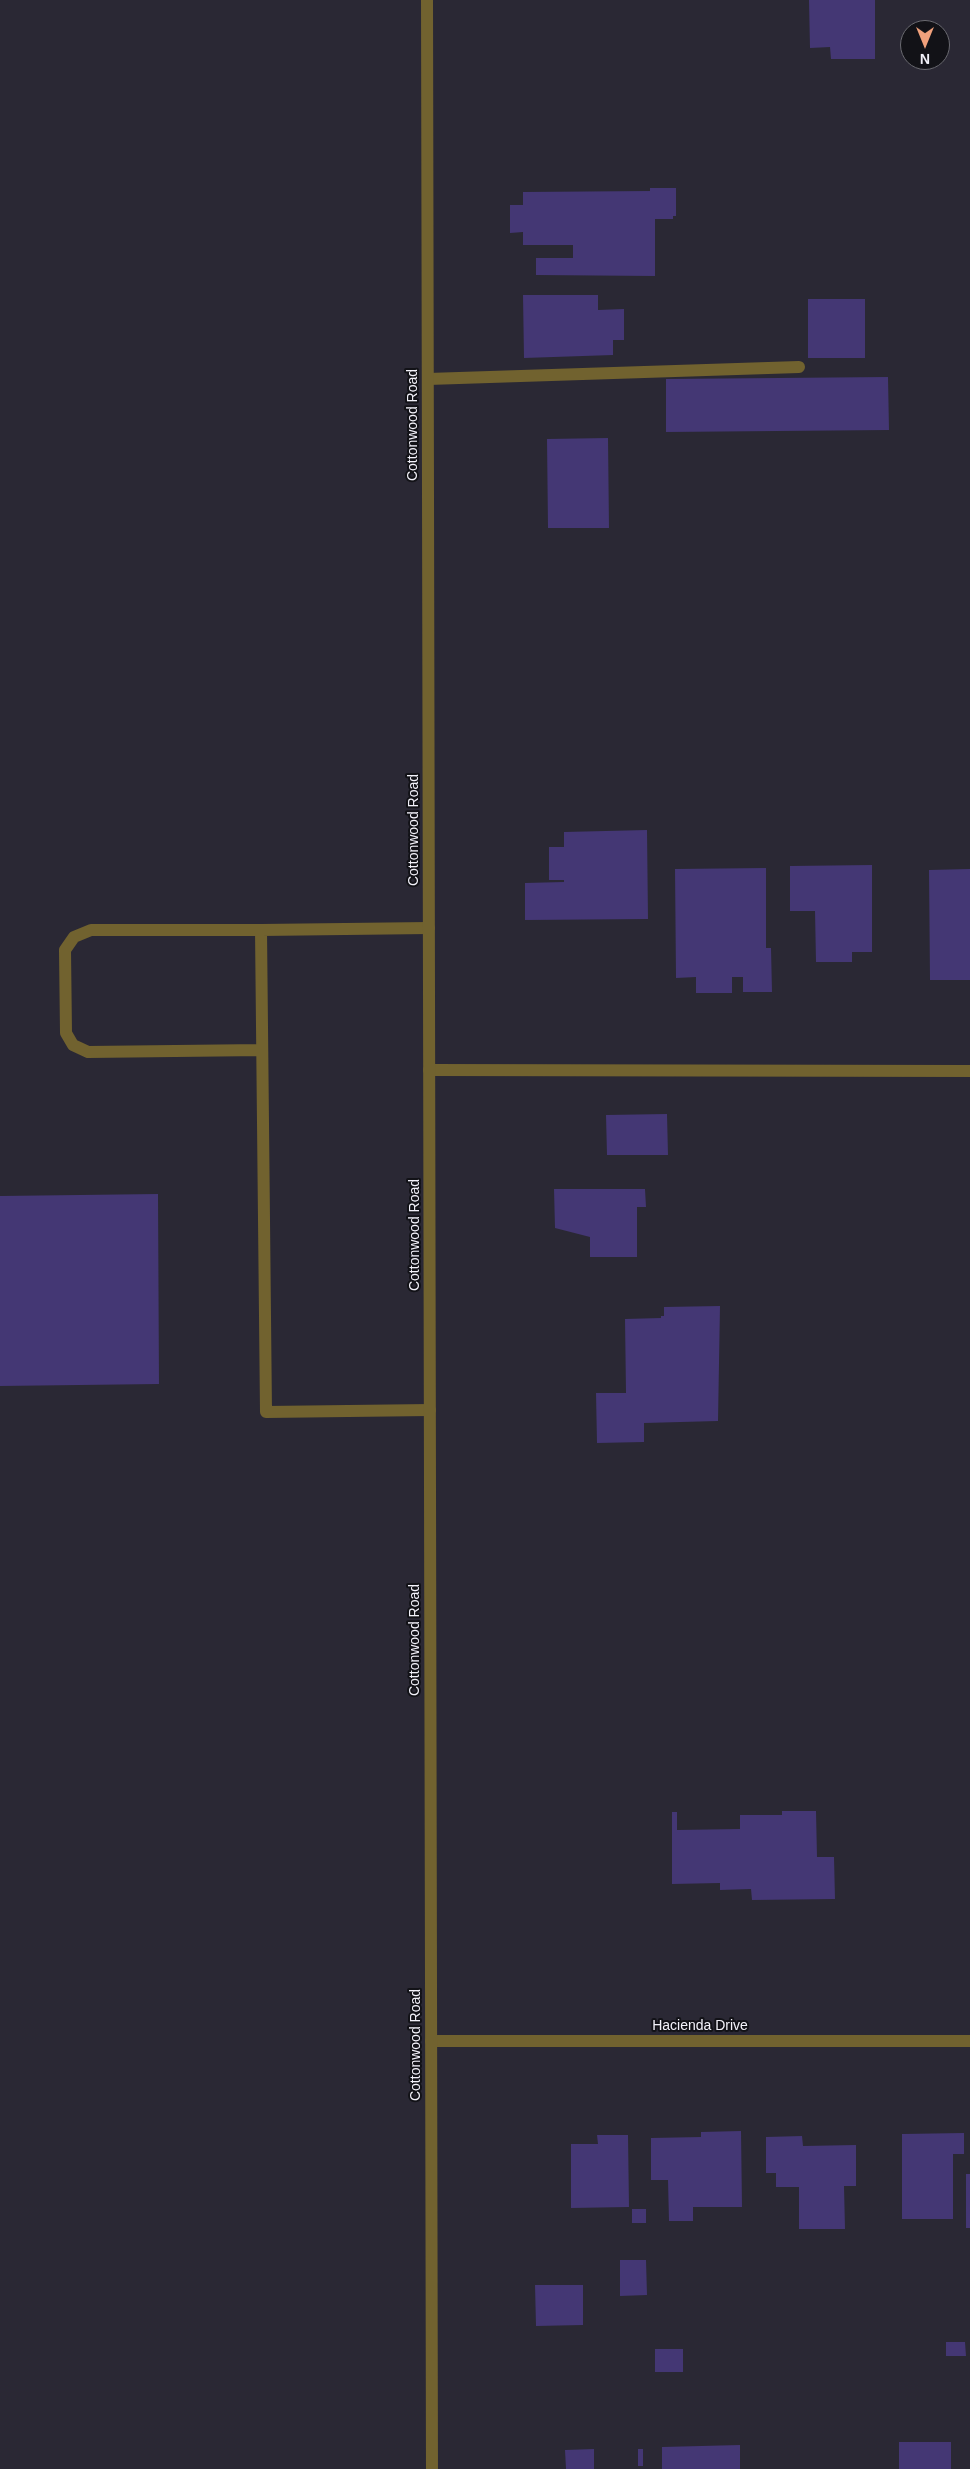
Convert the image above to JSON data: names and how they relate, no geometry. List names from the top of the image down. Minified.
{"streets":{"street":["Cottonwood Road","Hacienda Drive"]},"crossings":[["Cottonwood Road","Hacienda Drive"]],"north":"bottom"}
